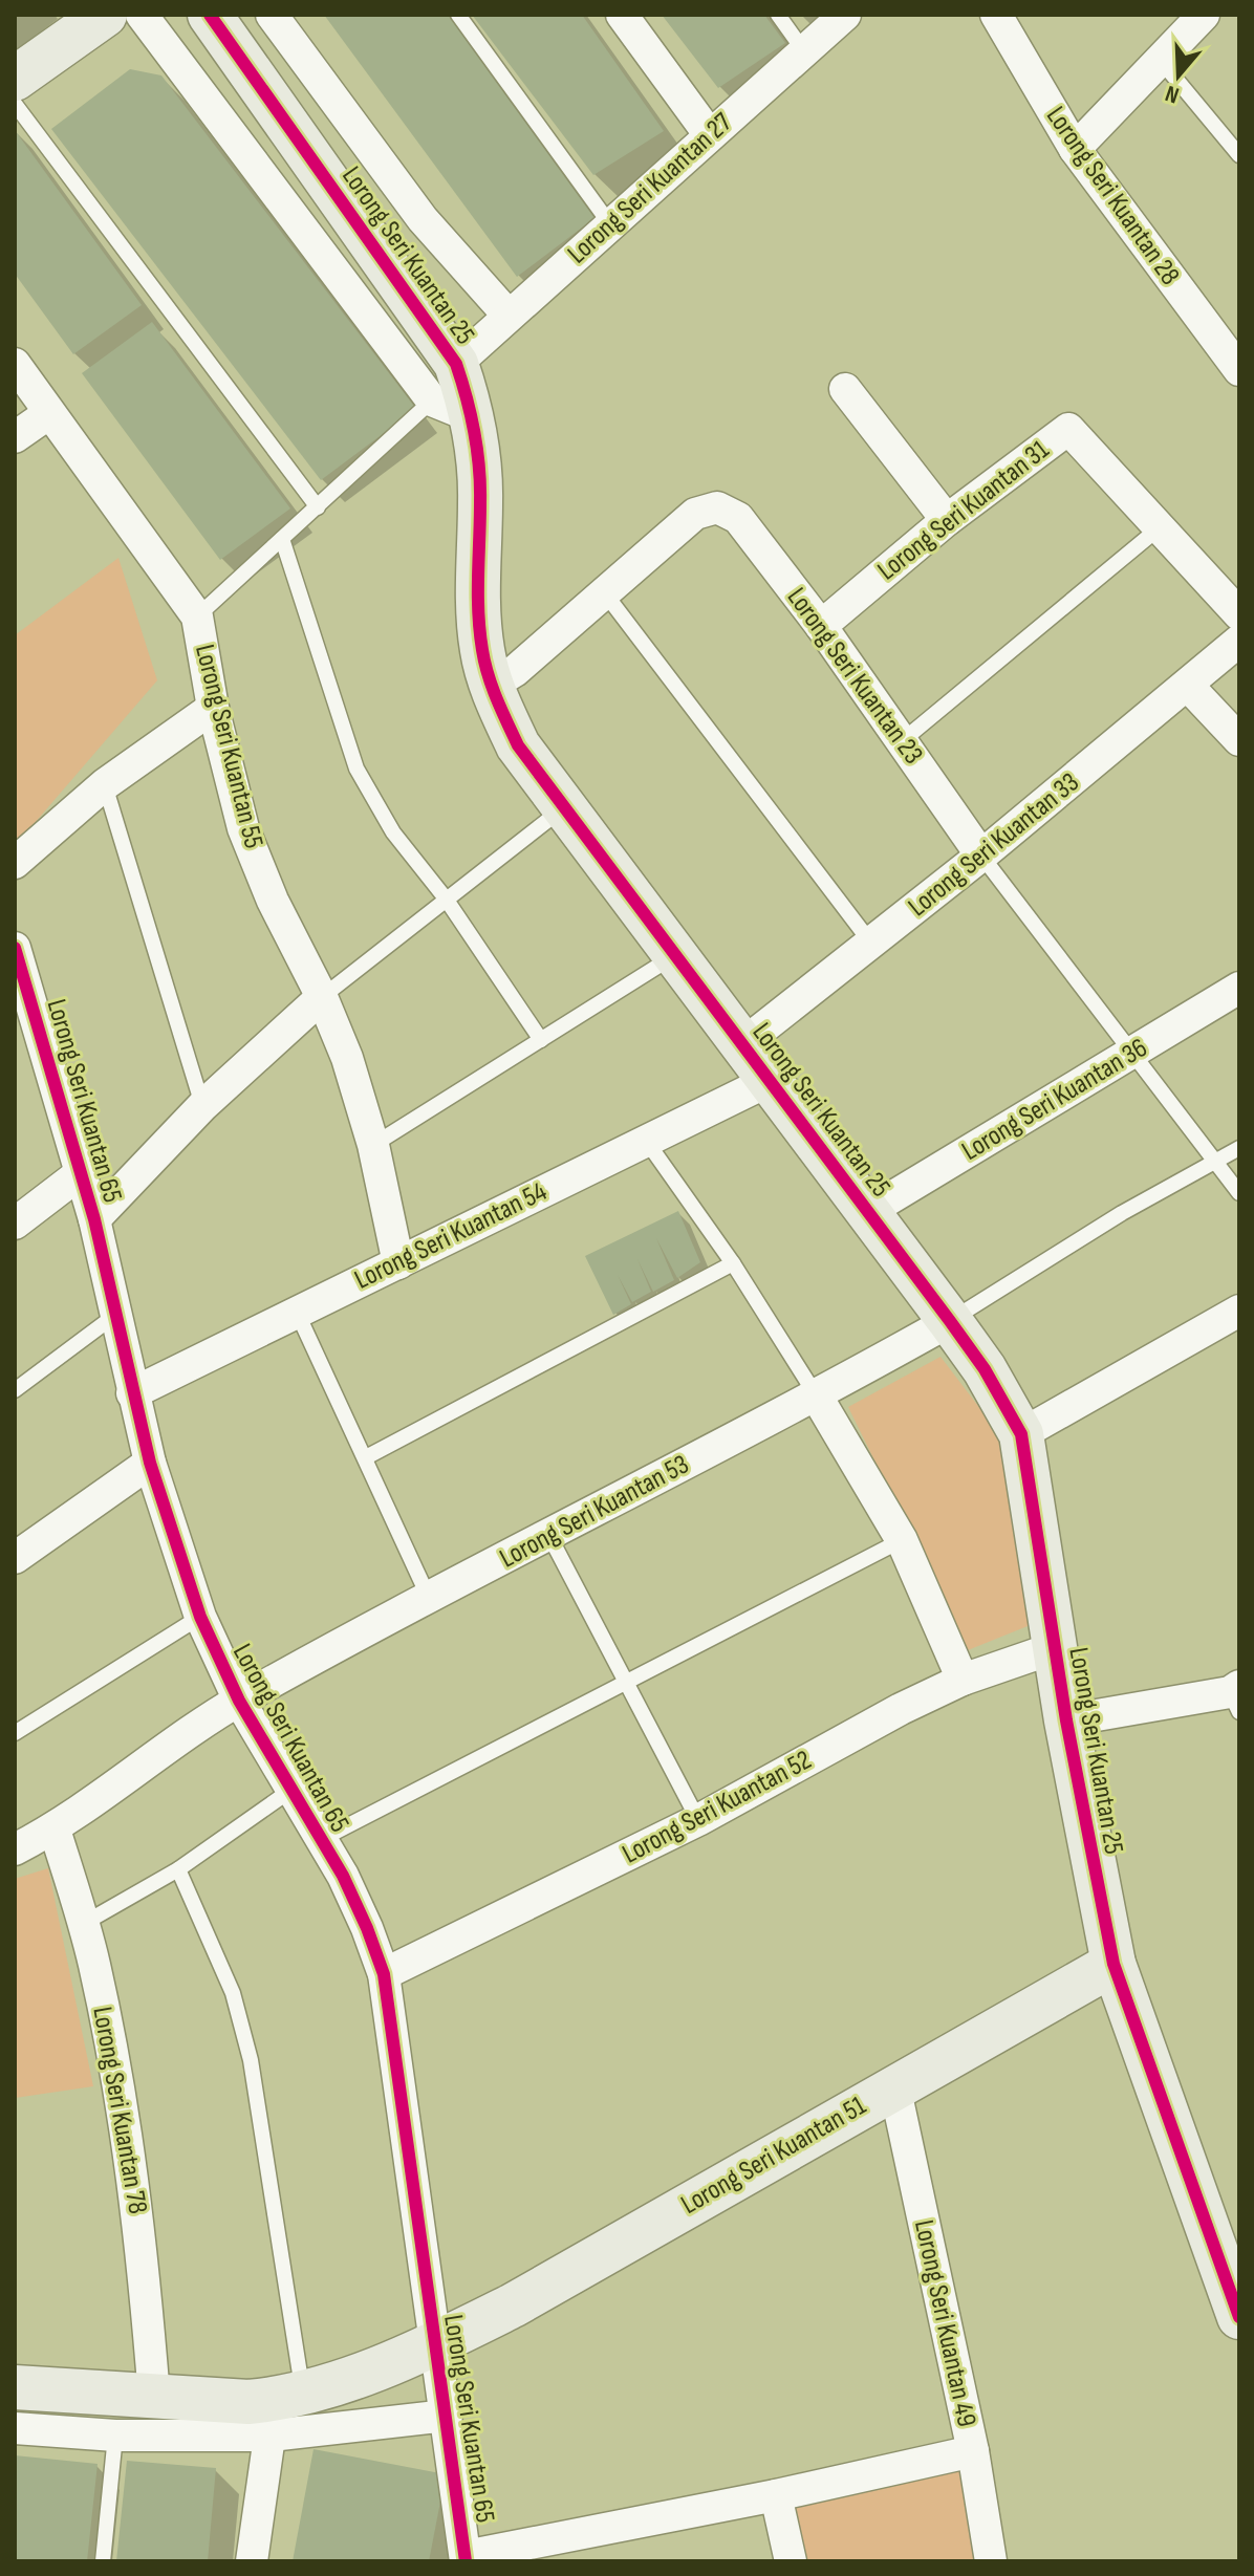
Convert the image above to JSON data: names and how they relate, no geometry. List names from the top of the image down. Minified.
{"streets":{"street":["Lorong Seri Kuantan 27","Lorong Seri Kuantan 28","Lorong Seri Kuantan 25","Lorong Seri Kuantan 31","Lorong Seri Kuantan 23","Lorong Seri Kuantan 55","Lorong Seri Kuantan 33","Lorong Seri Kuantan 36","Lorong Seri Kuantan 65","Lorong Seri Kuantan 54","Lorong Seri Kuantan 53","Lorong Seri Kuantan 52","Lorong Seri Kuantan 78","Lorong Seri Kuantan 51","Lorong Seri Kuantan 49"]},"crossings":[["Lorong Seri Kuantan 27","Lorong Seri Kuantan 25"],["Lorong Seri Kuantan 25","Lorong Seri Kuantan 33"],["Lorong Seri Kuantan 25","Lorong Seri Kuantan 36"],["Lorong Seri Kuantan 25","Lorong Seri Kuantan 54"],["Lorong Seri Kuantan 25","Lorong Seri Kuantan 53"],["Lorong Seri Kuantan 25","Lorong Seri Kuantan 52"],["Lorong Seri Kuantan 25","Lorong Seri Kuantan 51"],["Lorong Seri Kuantan 31","Lorong Seri Kuantan 23"],["Lorong Seri Kuantan 23","Lorong Seri Kuantan 33"],["Lorong Seri Kuantan 55","Lorong Seri Kuantan 54"],["Lorong Seri Kuantan 65","Lorong Seri Kuantan 54"],["Lorong Seri Kuantan 65","Lorong Seri Kuantan 53"],["Lorong Seri Kuantan 65","Lorong Seri Kuantan 52"],["Lorong Seri Kuantan 65","Lorong Seri Kuantan 51"],["Lorong Seri Kuantan 53","Lorong Seri Kuantan 78"],["Lorong Seri Kuantan 78","Lorong Seri Kuantan 51"],["Lorong Seri Kuantan 51","Lorong Seri Kuantan 49"]],"north":"bottom"}
